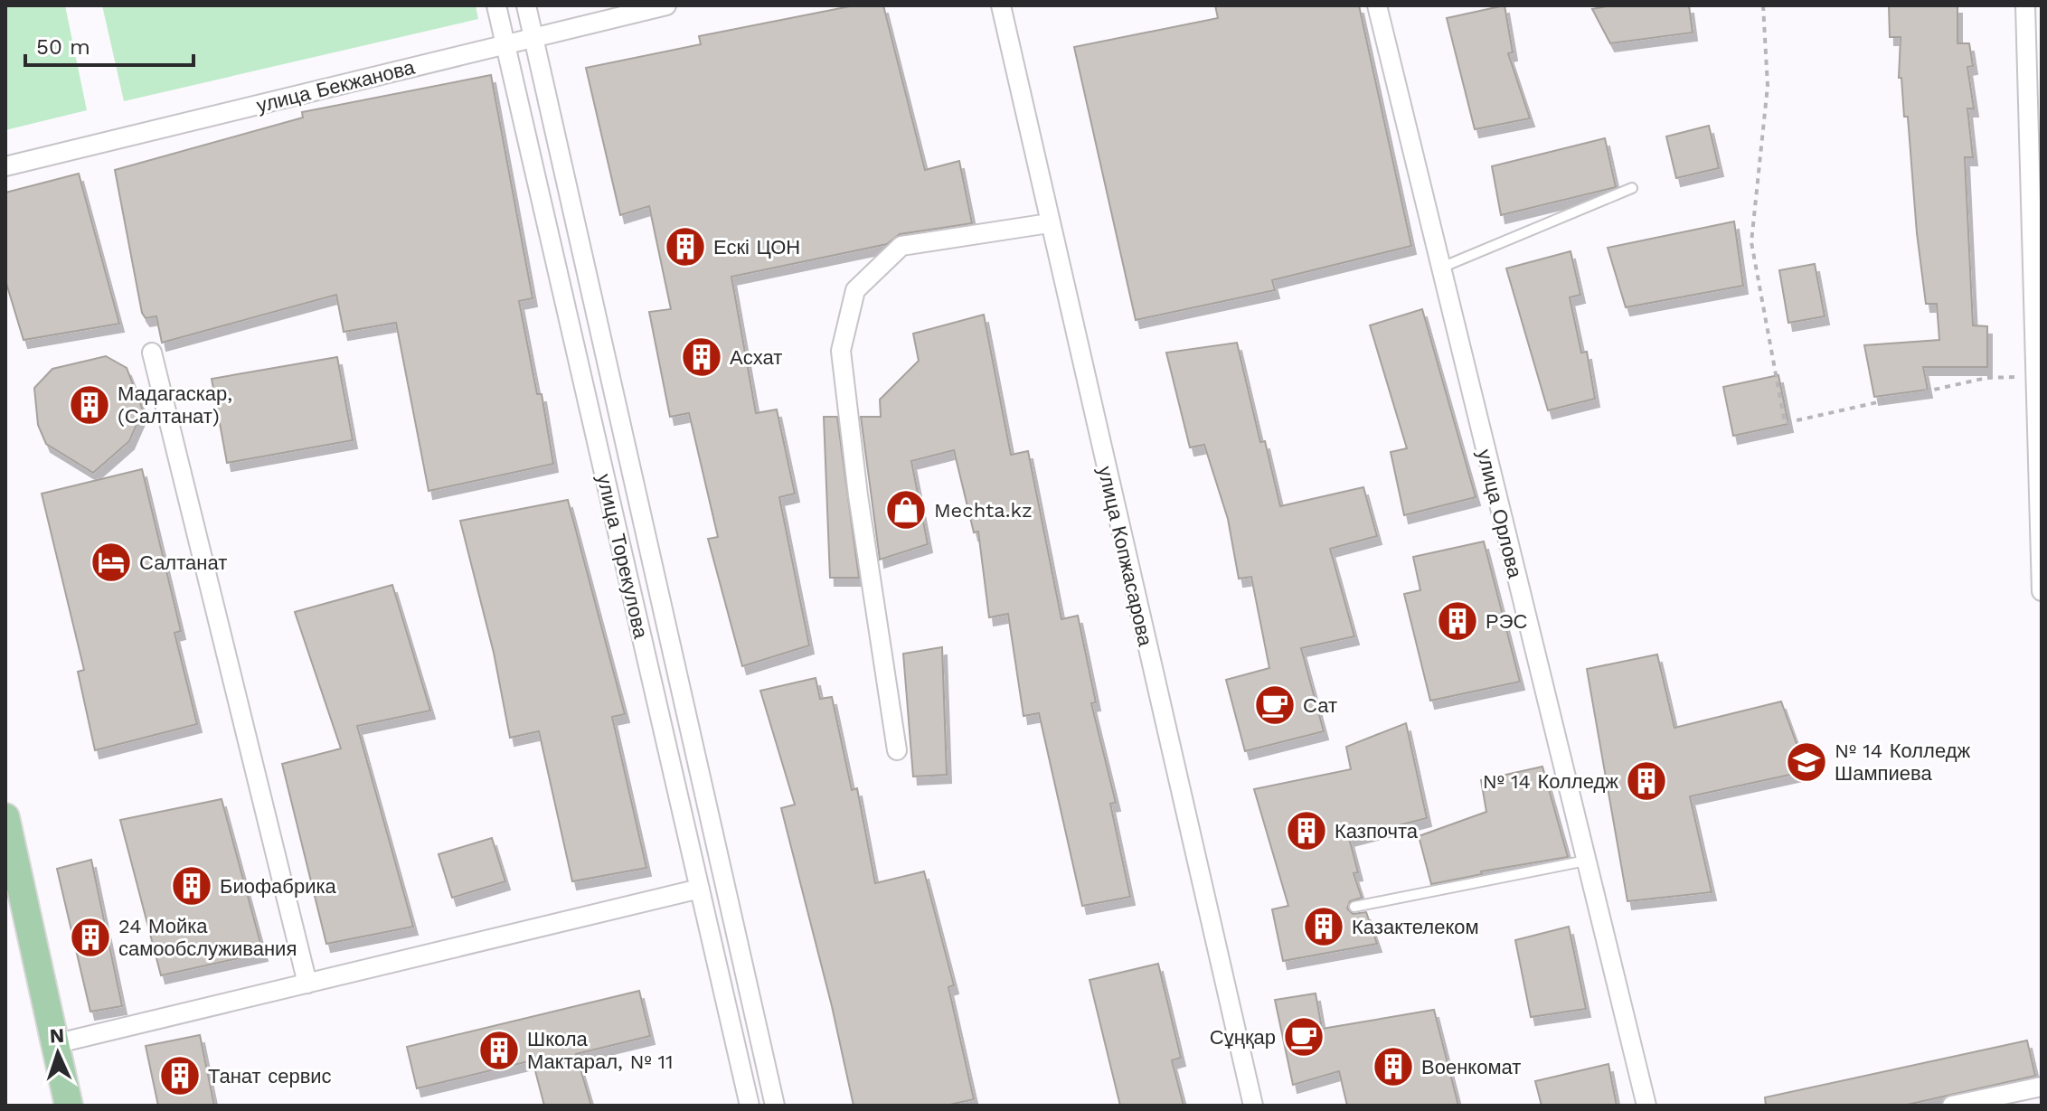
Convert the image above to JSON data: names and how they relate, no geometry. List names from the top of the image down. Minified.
{"streets":{"street":["улица Бекжанова","улица Орлова","улица Торекулова","улица Копжасарова"]},"crossings":[["улица Бекжанова","улица Торекулова"]],"places":{"building":["Ескі ЦОН","Асхат","Мадагаскар, (Салтанат)","РЭС","№ 14 Колледж","Казпочта","Биофабрика","Казактелеком","24 Мойка самообслуживания","Школа Мактарал, № 11","Военкомат","Танат сервис"],"shop":["Mechta.kz"],"hotel":["Салтанат"],"cafe":["Сат","Сұңқар"],"school or university":["№ 14 Колледж Шампиева"]},"scale_bar":"50 m","north":"top"}
